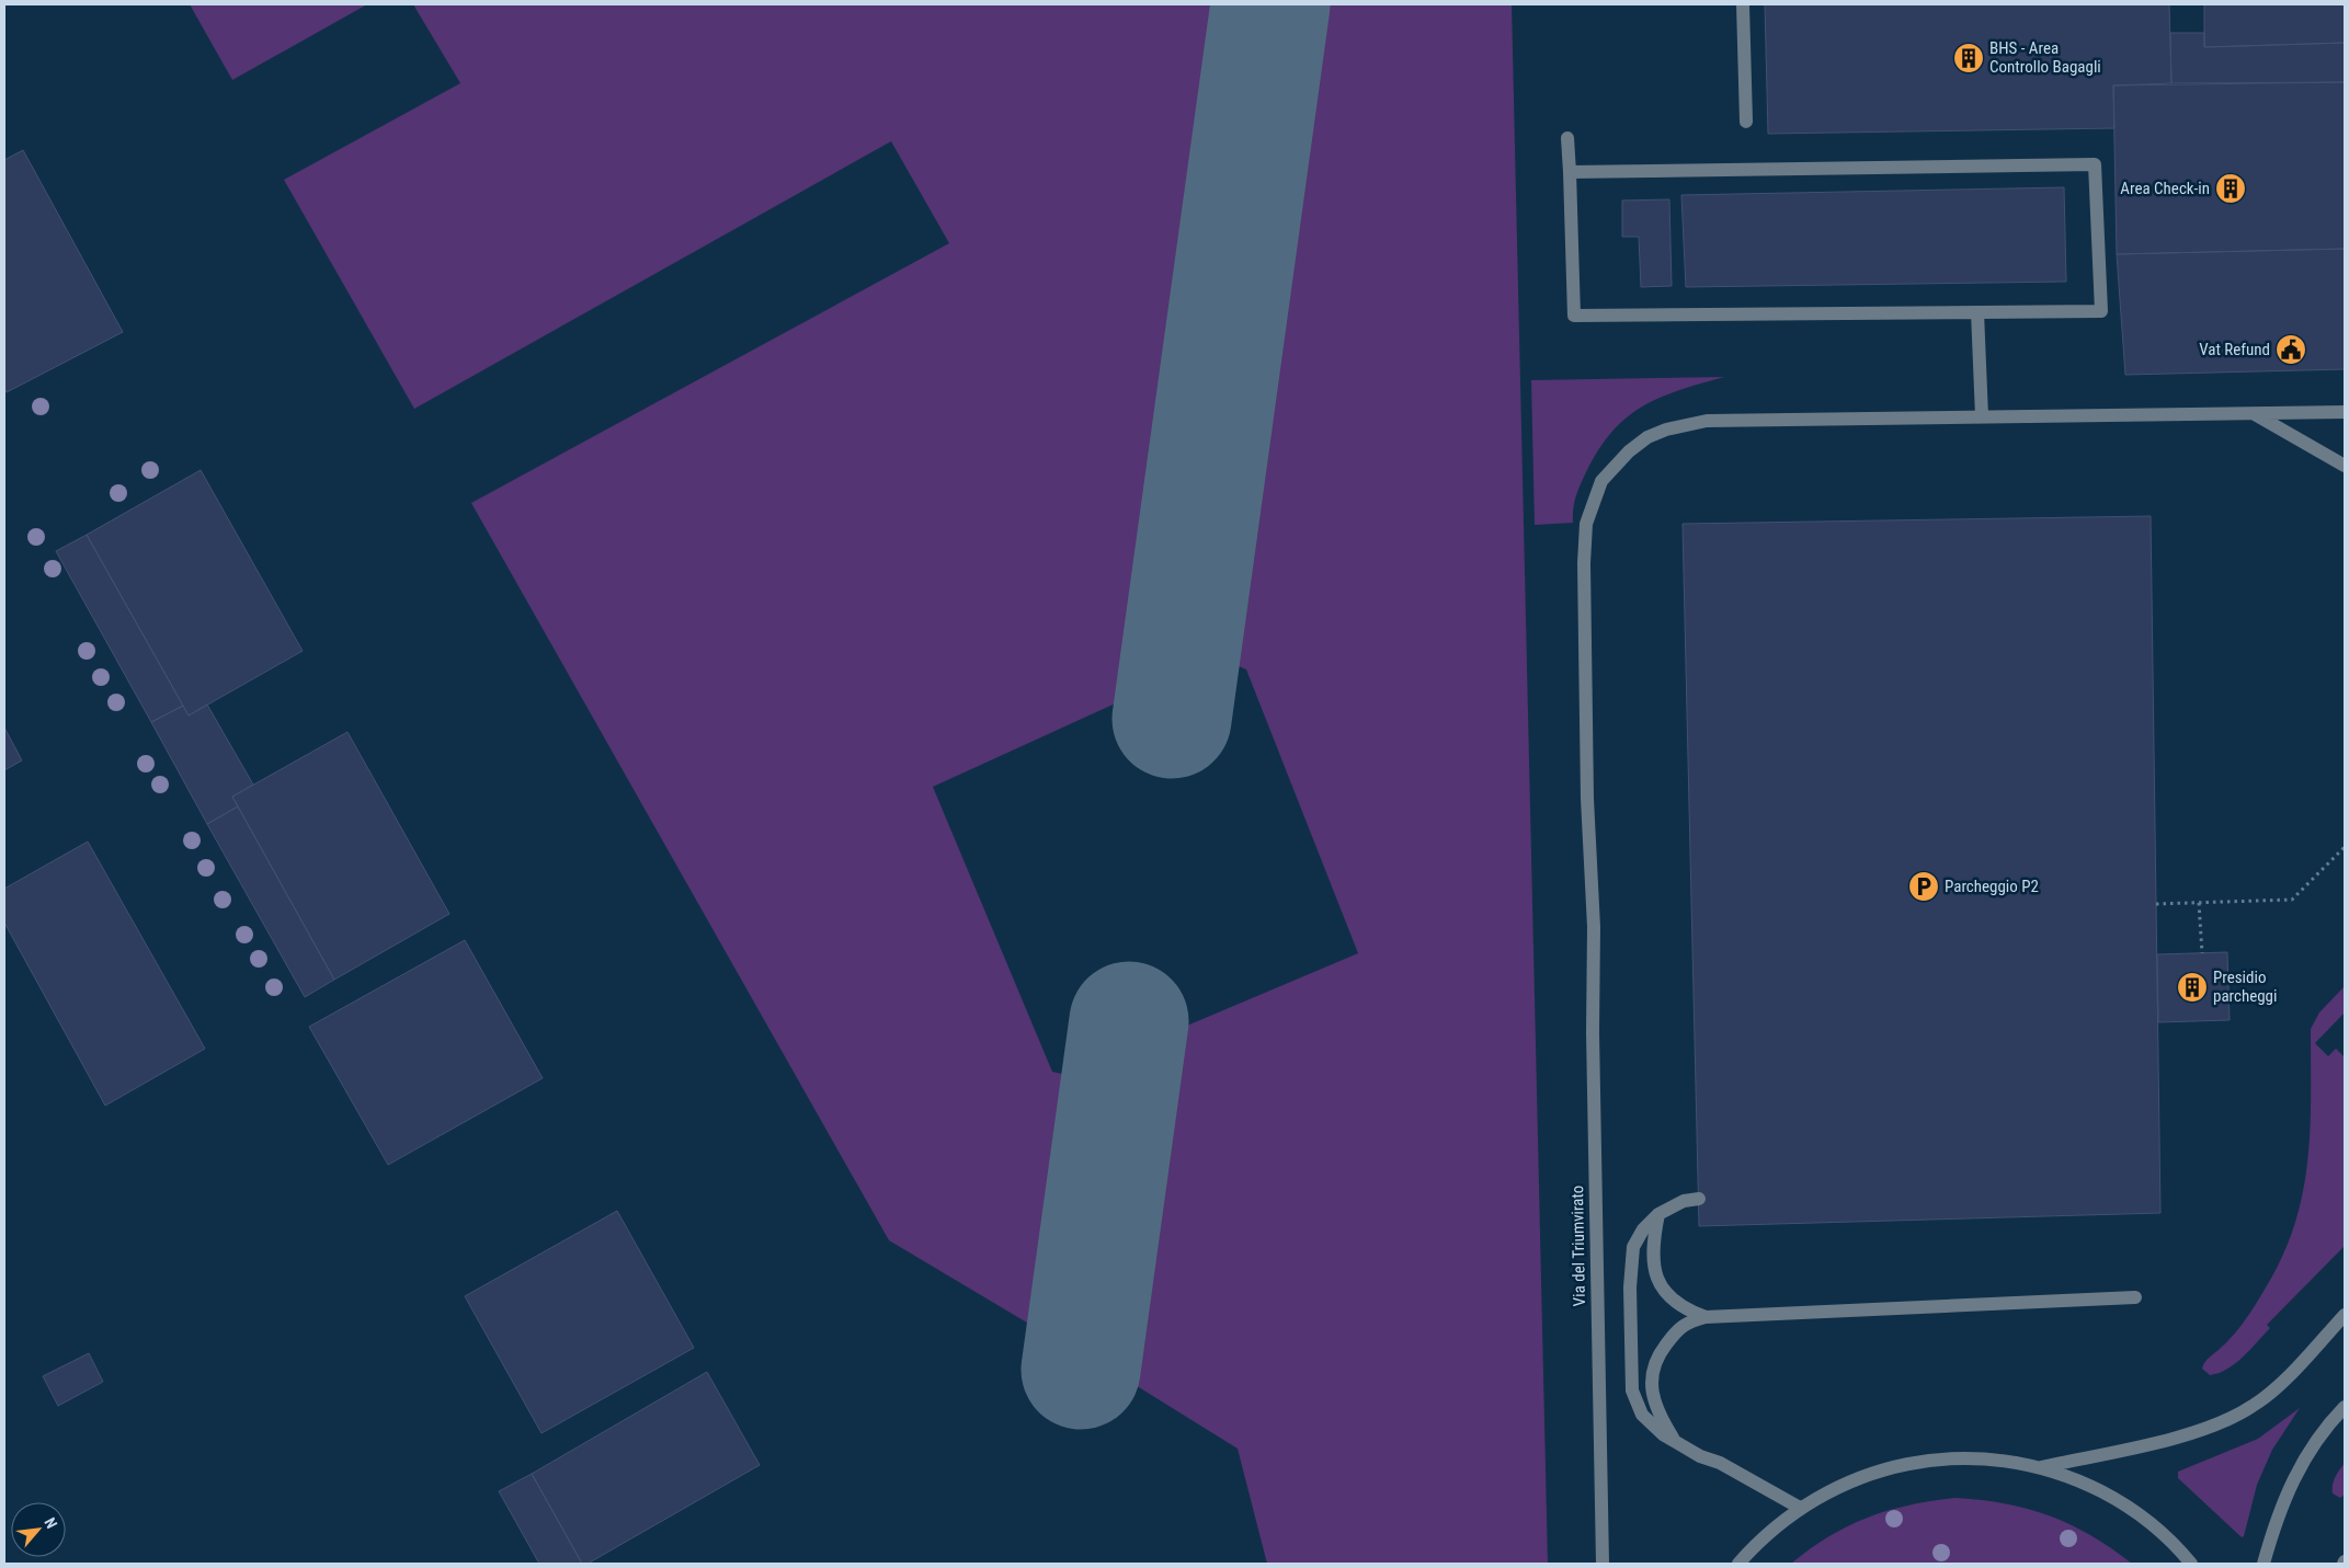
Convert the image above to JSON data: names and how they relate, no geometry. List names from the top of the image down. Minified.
{"streets":{"street":["Via del Triumvirato"]},"places":{"building":["BHS - Area Controllo Bagagli","Area Check-in","Presidio parcheggi"],"public building":["Vat Refund"],"parking":["Parcheggio P2"]},"north":"top right"}
